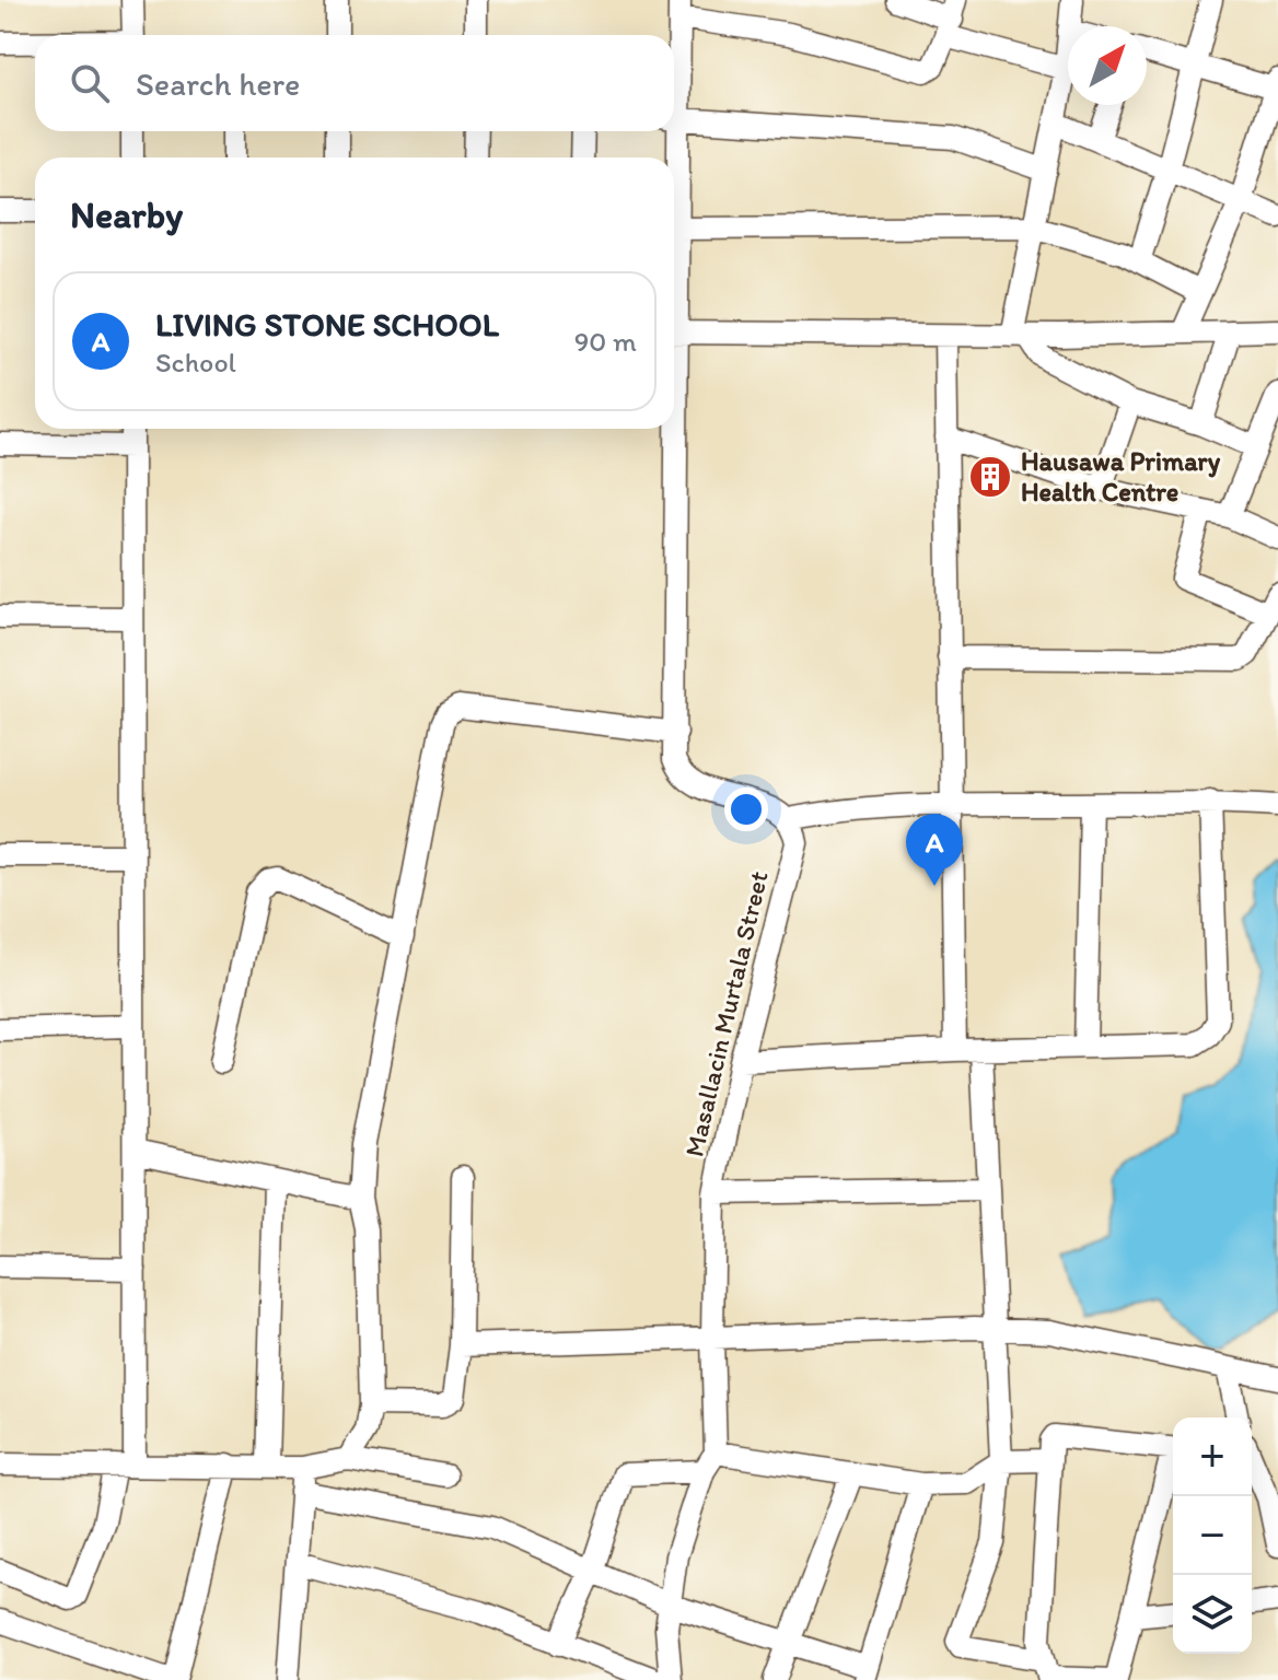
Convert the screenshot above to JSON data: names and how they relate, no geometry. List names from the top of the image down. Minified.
{"streets":{"street":["Masallacin Murtala Street"]},"places":{"building":["Hausawa Primary Health Centre"]},"north":"top right","page":{"search":"Search here","heading":"Nearby","list":[{"mark":"A","name":"LIVING STONE SCHOOL","note":"School","value":"90 m"}],"pins":"A","map_buttons":["+","−"]}}
